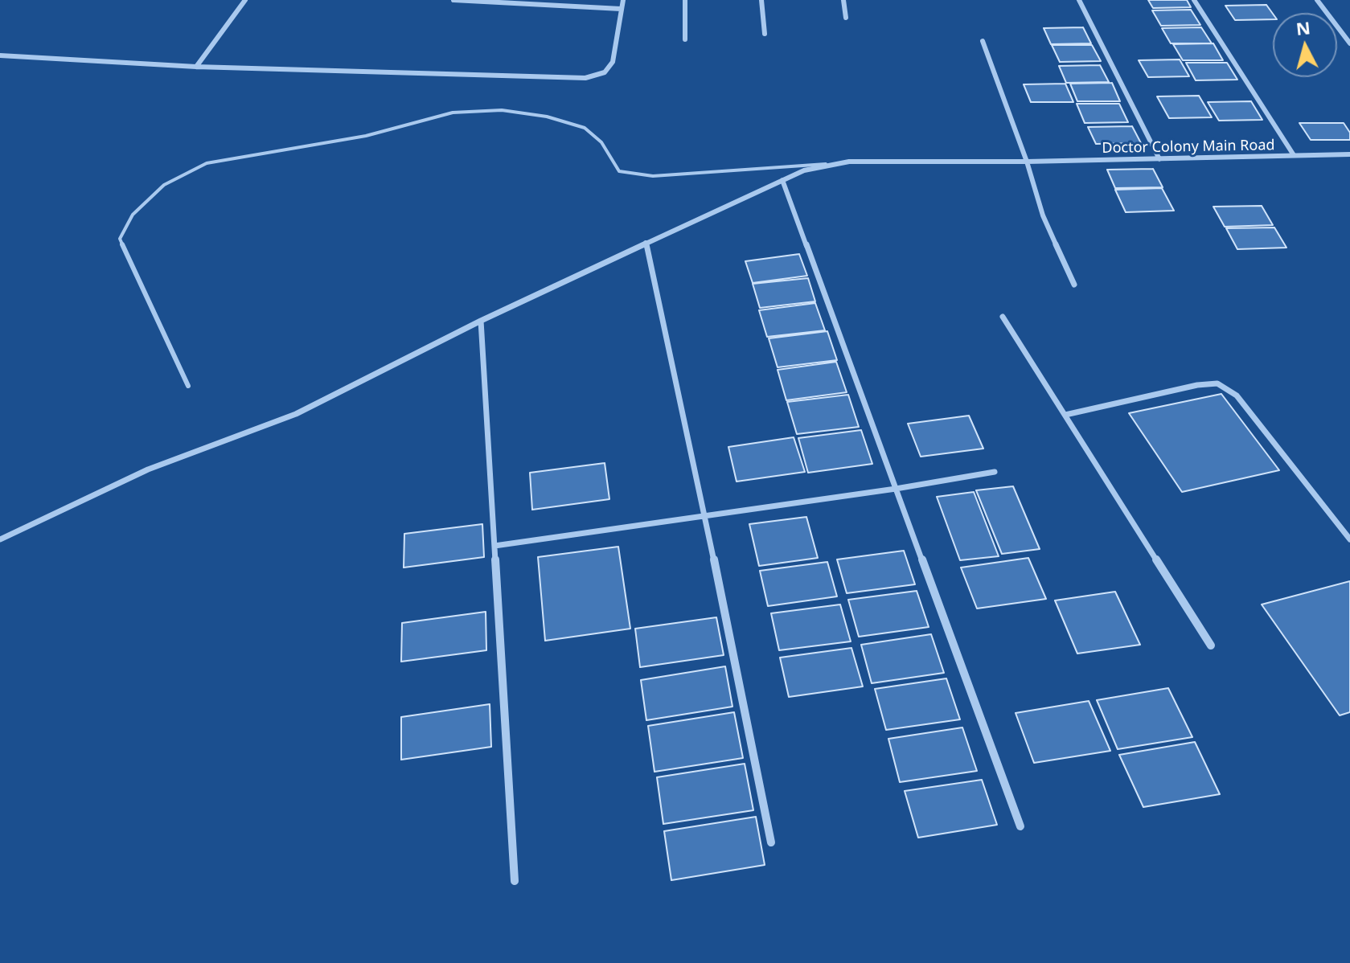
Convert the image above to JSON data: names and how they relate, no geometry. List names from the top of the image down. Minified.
{"streets":{"street":["Doctor Colony Main Road"]},"north":"top"}
